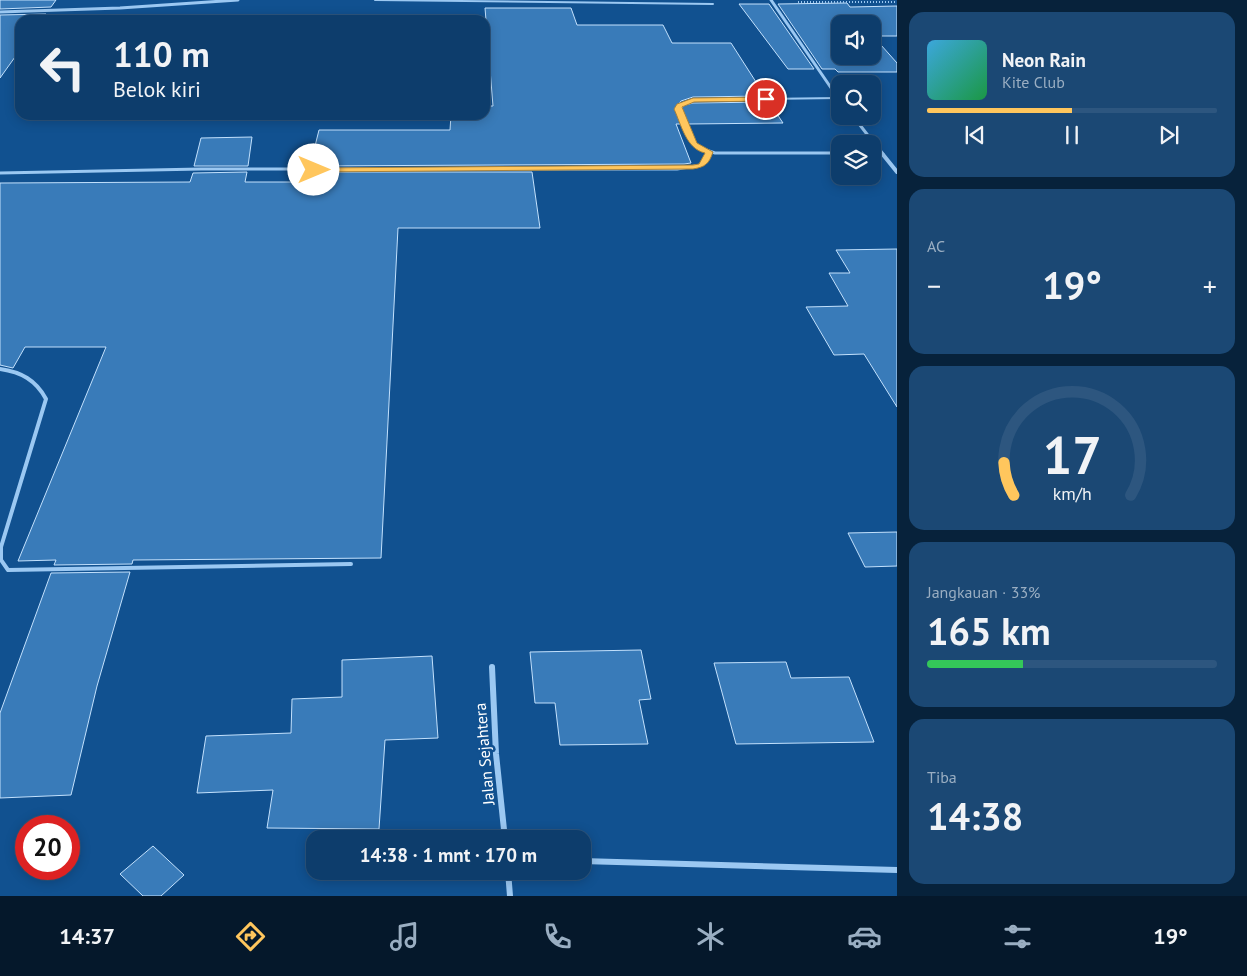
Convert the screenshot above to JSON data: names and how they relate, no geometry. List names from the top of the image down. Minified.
{"streets":{"street":["Jalan Sejahtera"]},"page":{"turn":["110 m","Belok kiri"],"song":["Neon Rain","Kite Club"],"tile":["AC",["Jangkauan · 33%","165 km"],["Tiba","14:38"]],"heat":["−","19°","+"],"limit":"20","trip":"14:38 · 1 mnt · 170 m","tabs":["14:37","19°"],"gauge":["17","km/h"]}}
